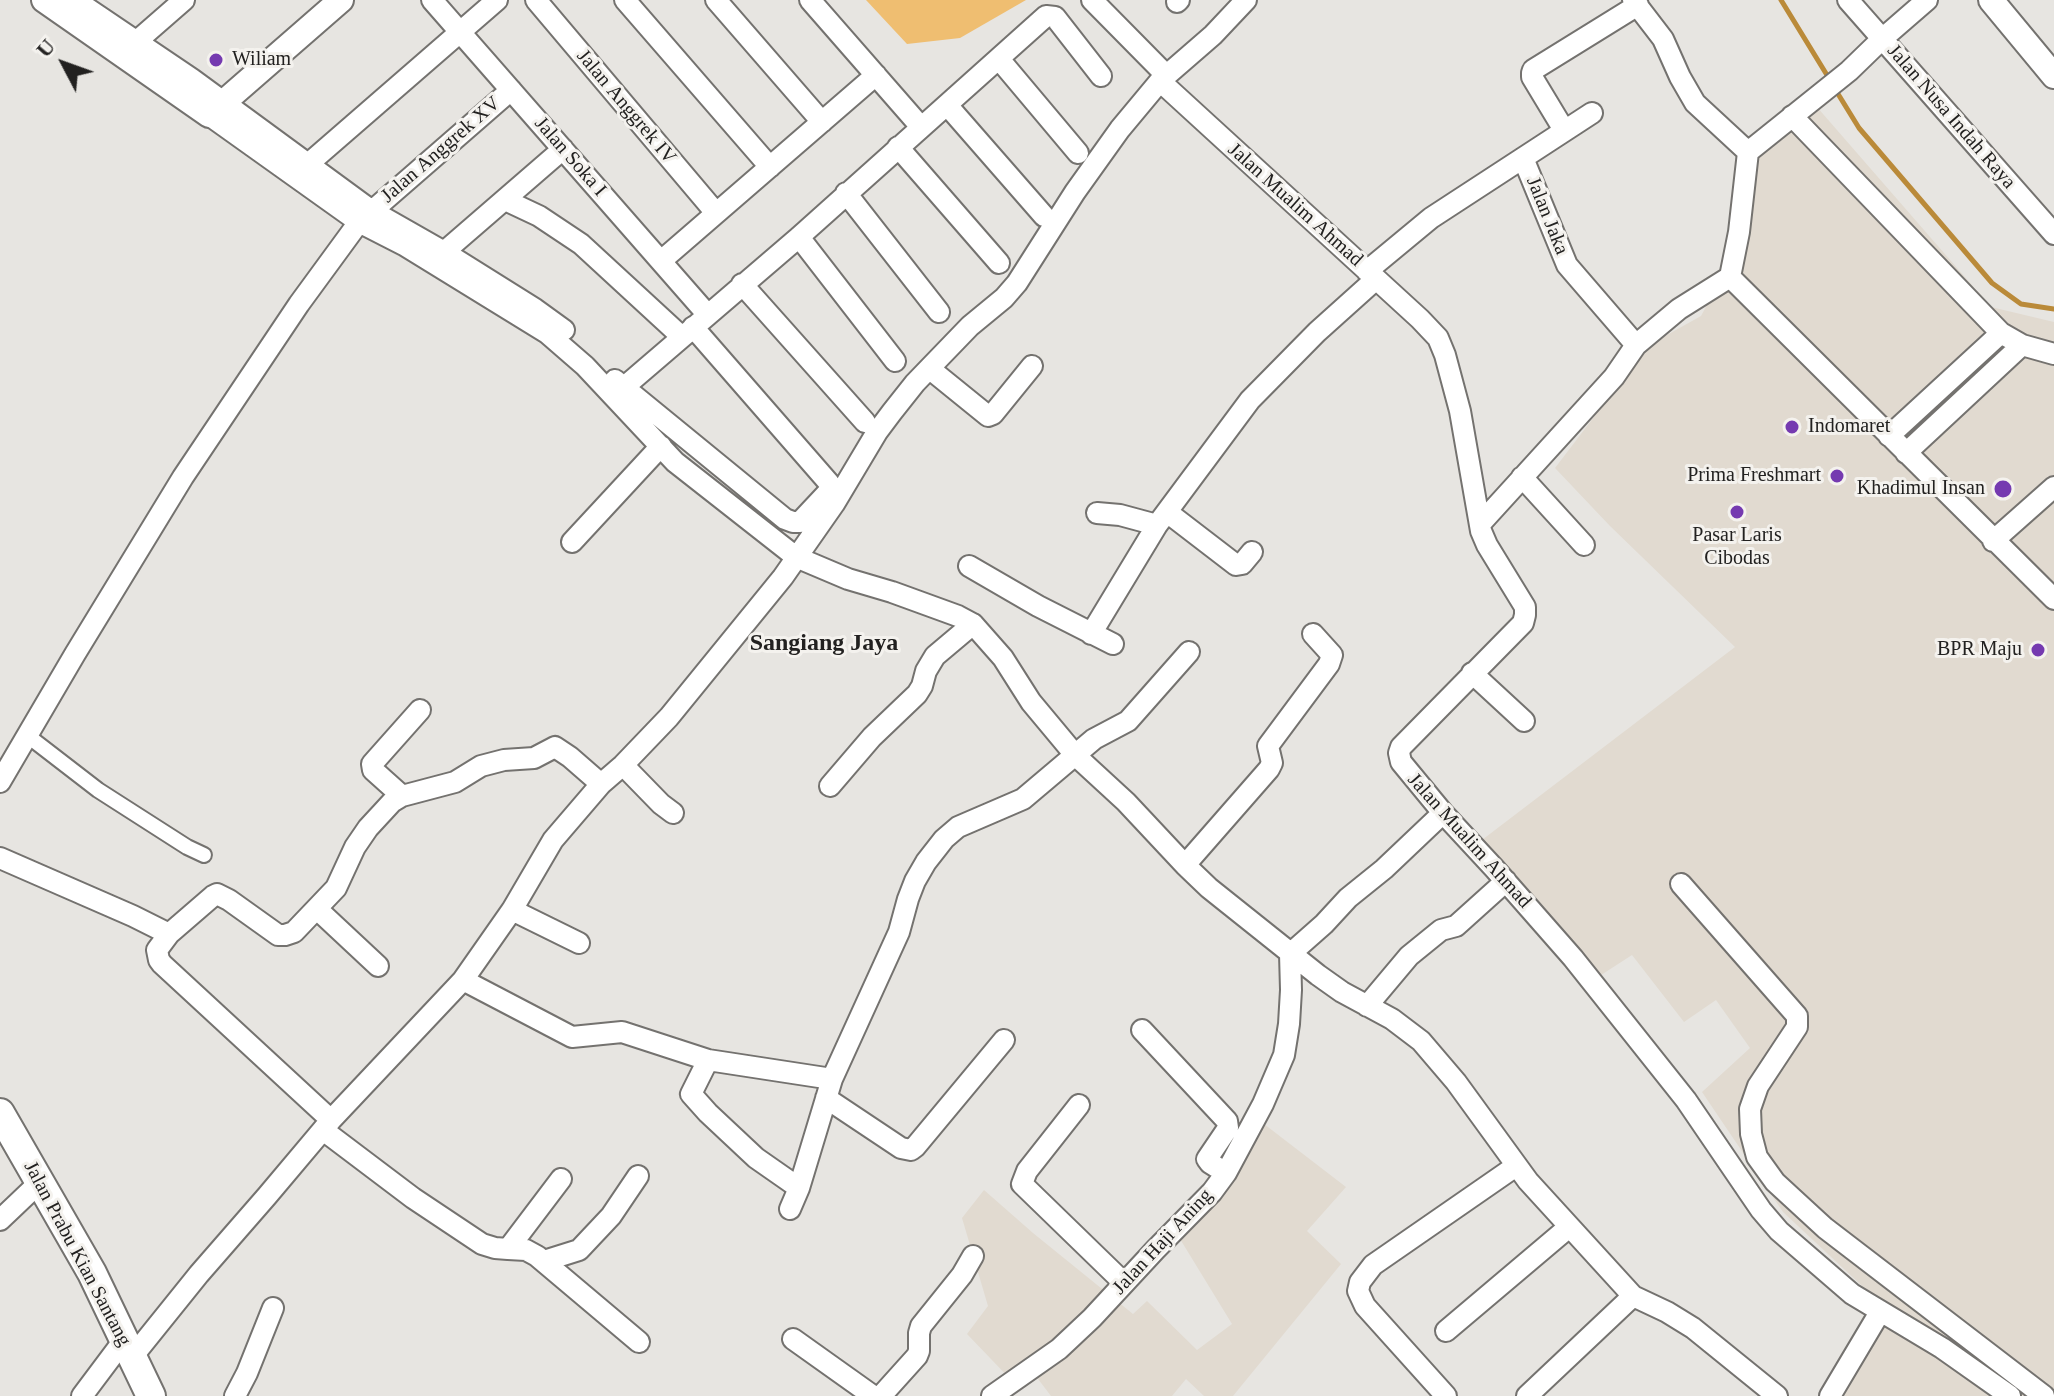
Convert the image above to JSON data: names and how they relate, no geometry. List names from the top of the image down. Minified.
{"streets":{"main road":["Jalan Prabu Kian Santang"],"street":["Jalan Anggrek IV","Jalan Nusa Indah Raya","Jalan Anggrek XV","Jalan Soka I","Jalan Mualim Ahmad","Jalan Jaka","Jalan Haji Aning"]},"crossings":[["Jalan Anggrek XV","Jalan Soka I"]],"districts":["Sangiang Jaya"],"places":["Wiliam","Indomaret","Prima Freshmart","Khadimul Insan","Pasar Laris Cibodas","BPR Maju"],"north":"top left"}
